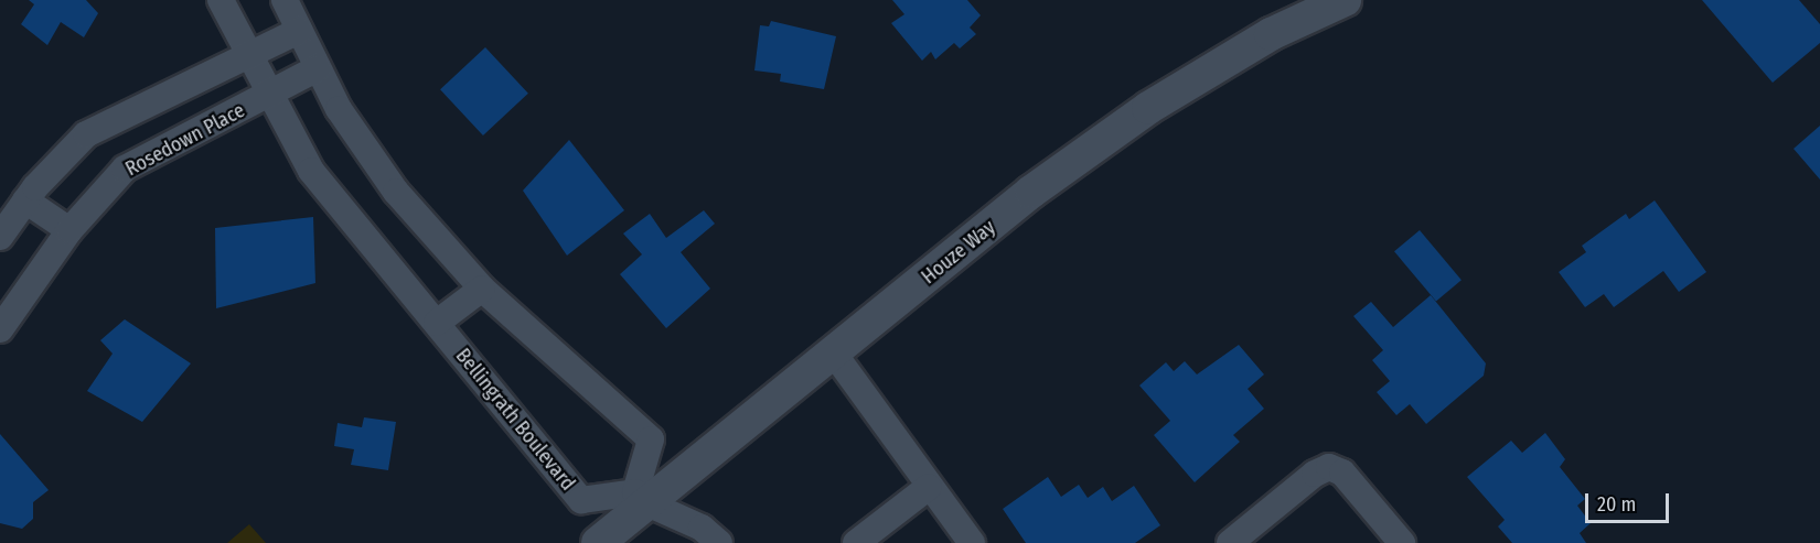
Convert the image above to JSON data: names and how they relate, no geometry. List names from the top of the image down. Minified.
{"streets":{"street":["Rosedown Place","Houze Way","Bellingrath Boulevard"]},"crossings":[["Rosedown Place","Bellingrath Boulevard"],["Houze Way","Bellingrath Boulevard"]],"scale_bar":"20 m"}
